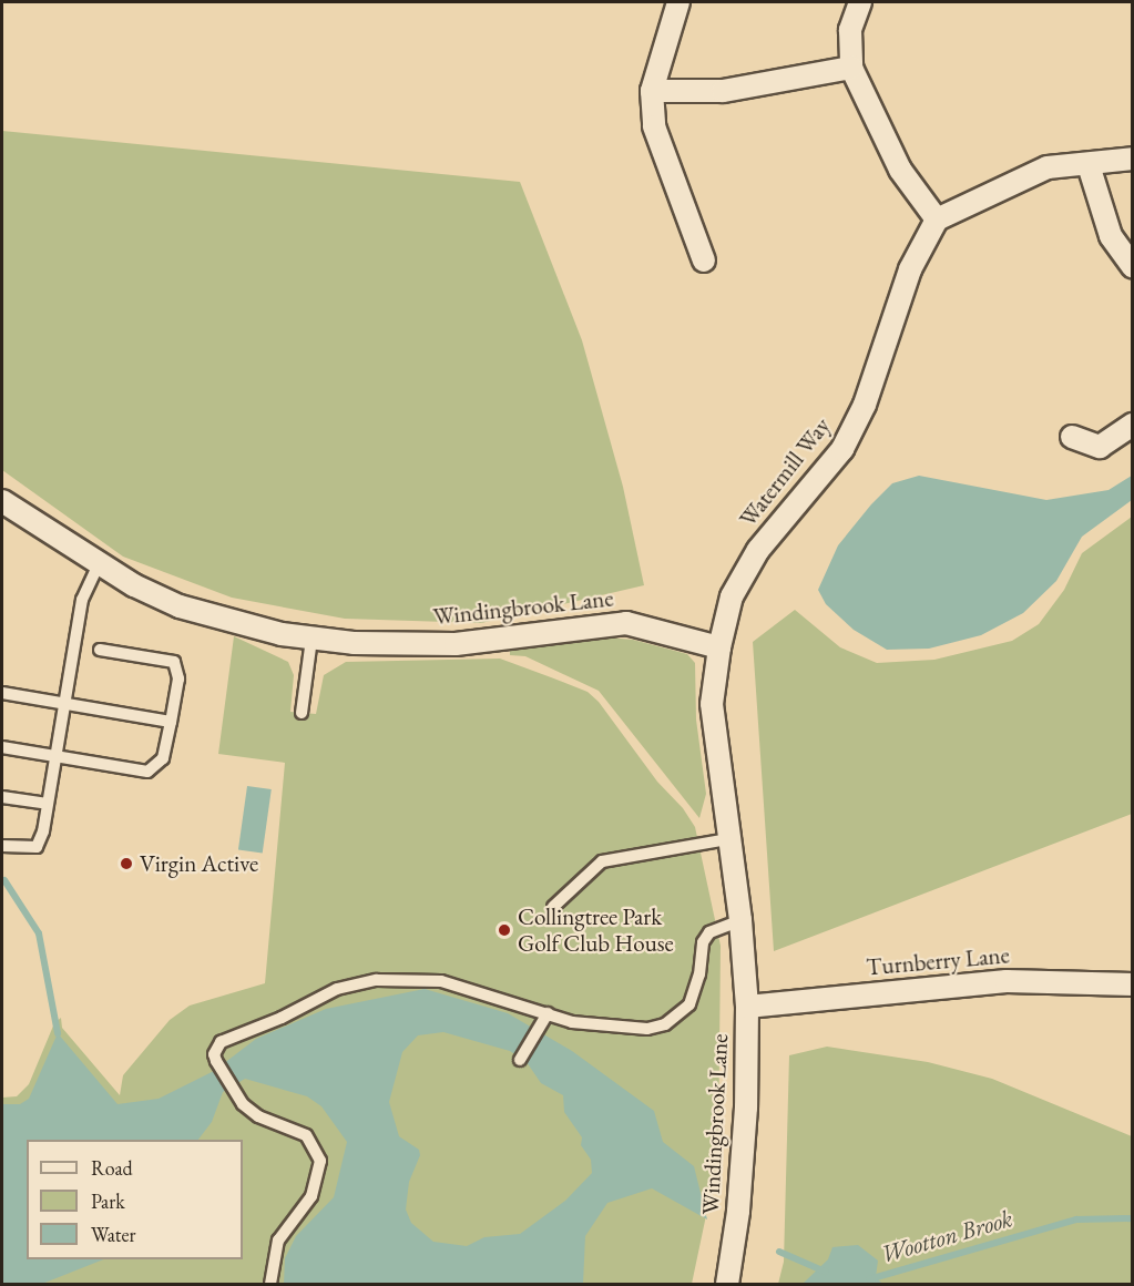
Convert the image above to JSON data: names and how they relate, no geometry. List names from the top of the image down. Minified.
{"streets":{"street":["Watermill Way","Windingbrook Lane","Turnberry Lane"]},"crossings":[["Watermill Way","Windingbrook Lane"],["Windingbrook Lane","Turnberry Lane"]],"water":["Wootton Brook"],"places":["Virgin Active","Collingtree Park Golf Club House"],"legend":["Road","Park","Water"]}
